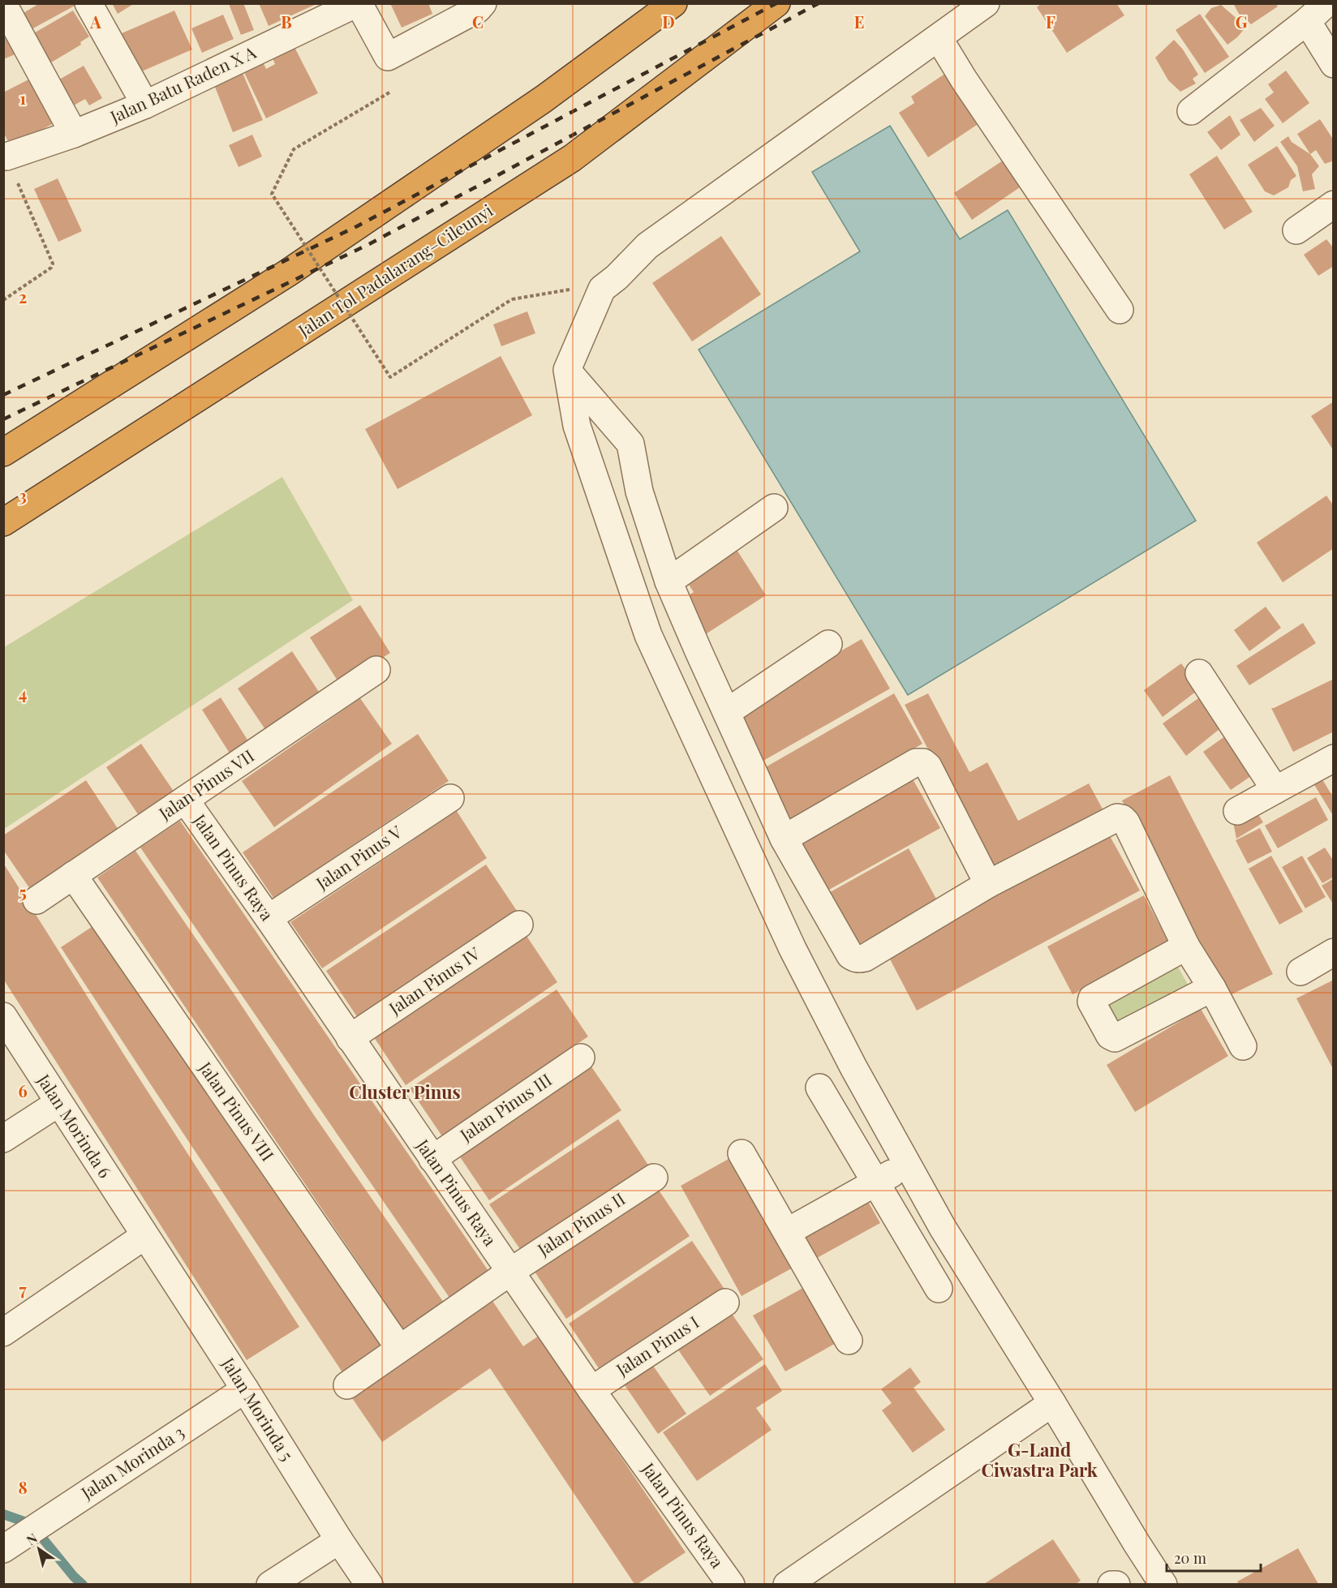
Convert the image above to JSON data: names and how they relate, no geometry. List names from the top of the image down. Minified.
{"streets":{"highway":["Jalan Tol Padalarang–Cileunyi"],"street":["Jalan Batu Raden X A","Jalan Pinus VII","Jalan Pinus V","Jalan Pinus Raya","Jalan Pinus IV","Jalan Pinus III","Jalan Pinus VIII","Jalan Morinda 6","Jalan Pinus II","Jalan Pinus I","Jalan Morinda 5","Jalan Morinda 3"]},"crossings":[["Jalan Pinus VII","Jalan Pinus Raya"],["Jalan Pinus VII","Jalan Pinus VIII"],["Jalan Pinus V","Jalan Pinus Raya"],["Jalan Pinus Raya","Jalan Pinus IV"],["Jalan Pinus Raya","Jalan Pinus III"],["Jalan Pinus Raya","Jalan Pinus II"],["Jalan Pinus Raya","Jalan Pinus I"],["Jalan Morinda 6","Jalan Morinda 5"],["Jalan Morinda 5","Jalan Morinda 3"]],"districts":["Cluster Pinus","G-Land Ciwastra Park"],"scale_bar":"20 m","north":"top left","grid":{"columns":["A","B","C","D","E","F","G"],"rows":["1","2","3","4","5","6","7","8"]}}
